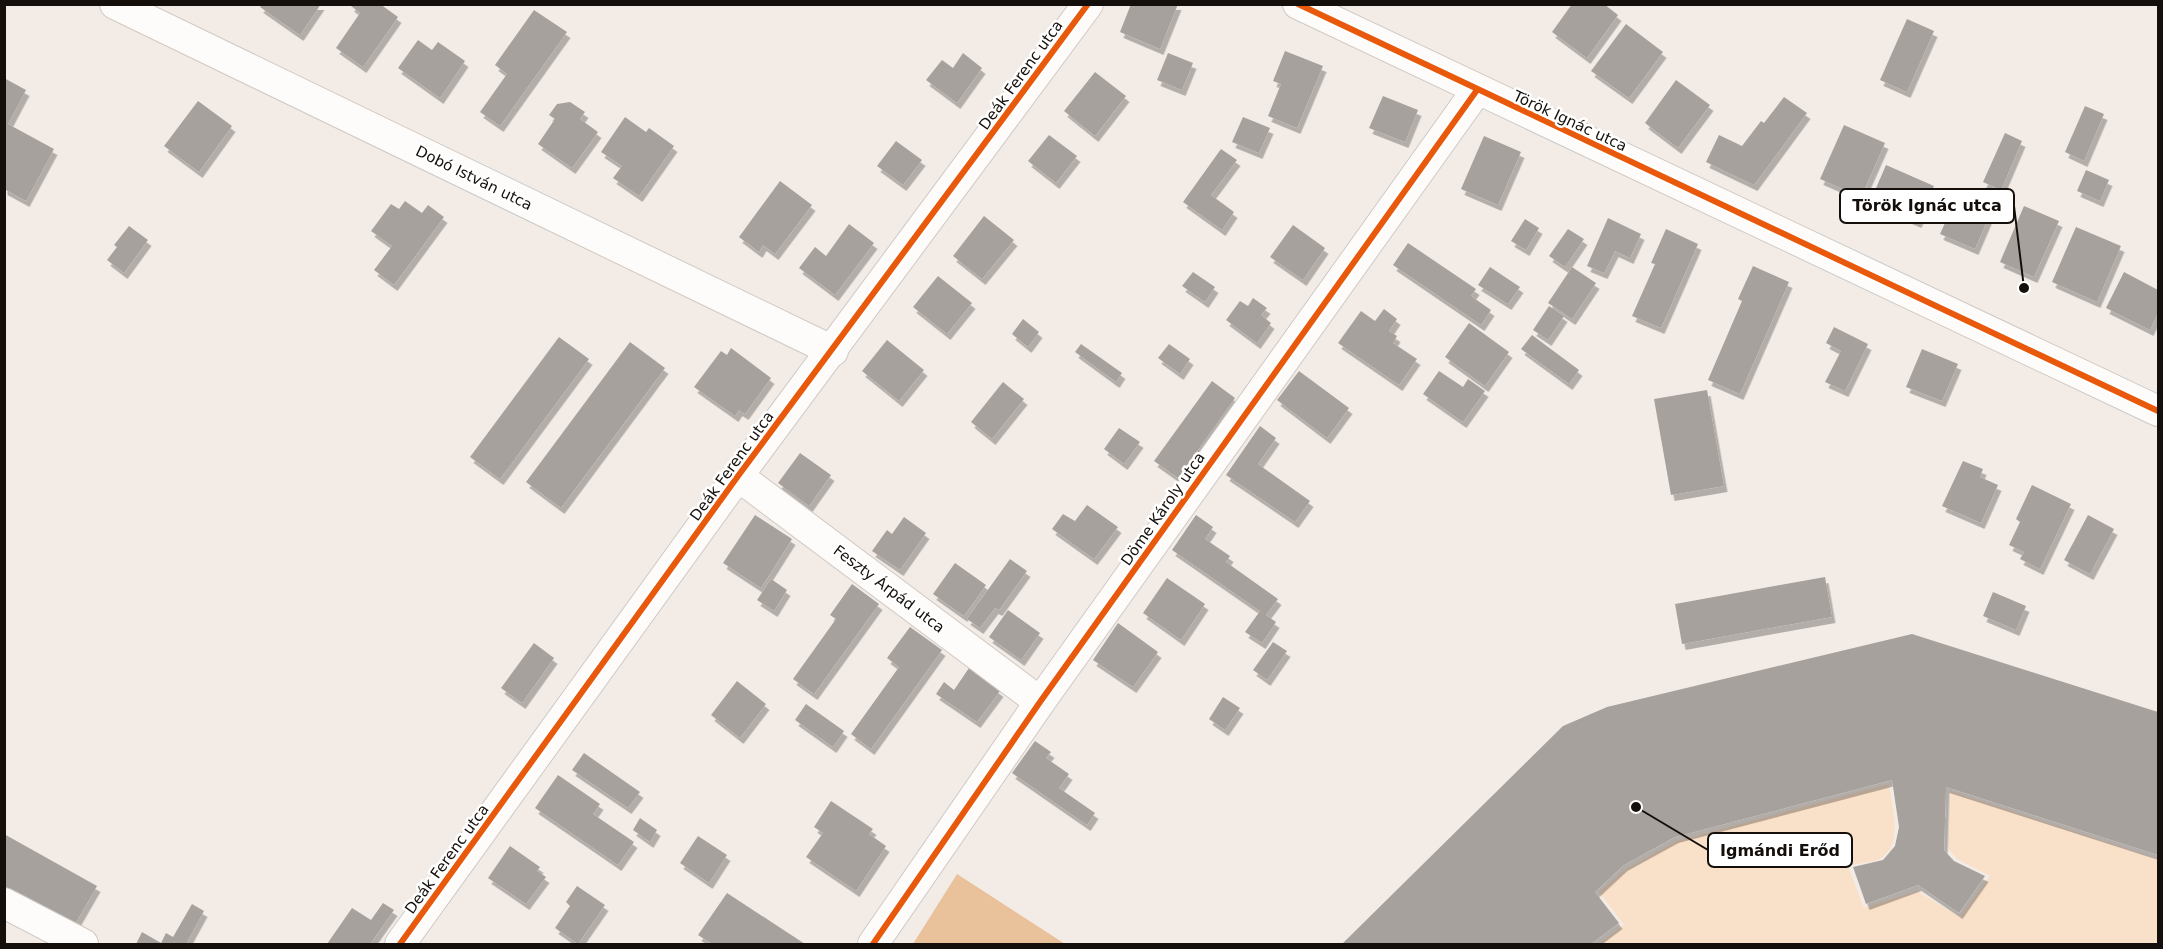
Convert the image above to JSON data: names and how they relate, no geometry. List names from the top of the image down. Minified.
{"streets":{"street":["Deák Ferenc utca","Török Ignác utca","Dobó István utca","Döme Károly utca","Feszty Árpád utca"]},"crossings":[["Deák Ferenc utca","Dobó István utca"],["Deák Ferenc utca","Feszty Árpád utca"],["Török Ignác utca","Döme Károly utca"],["Döme Károly utca","Feszty Árpád utca"]],"places":["Török Ignác utca","Igmándi Erőd"]}
